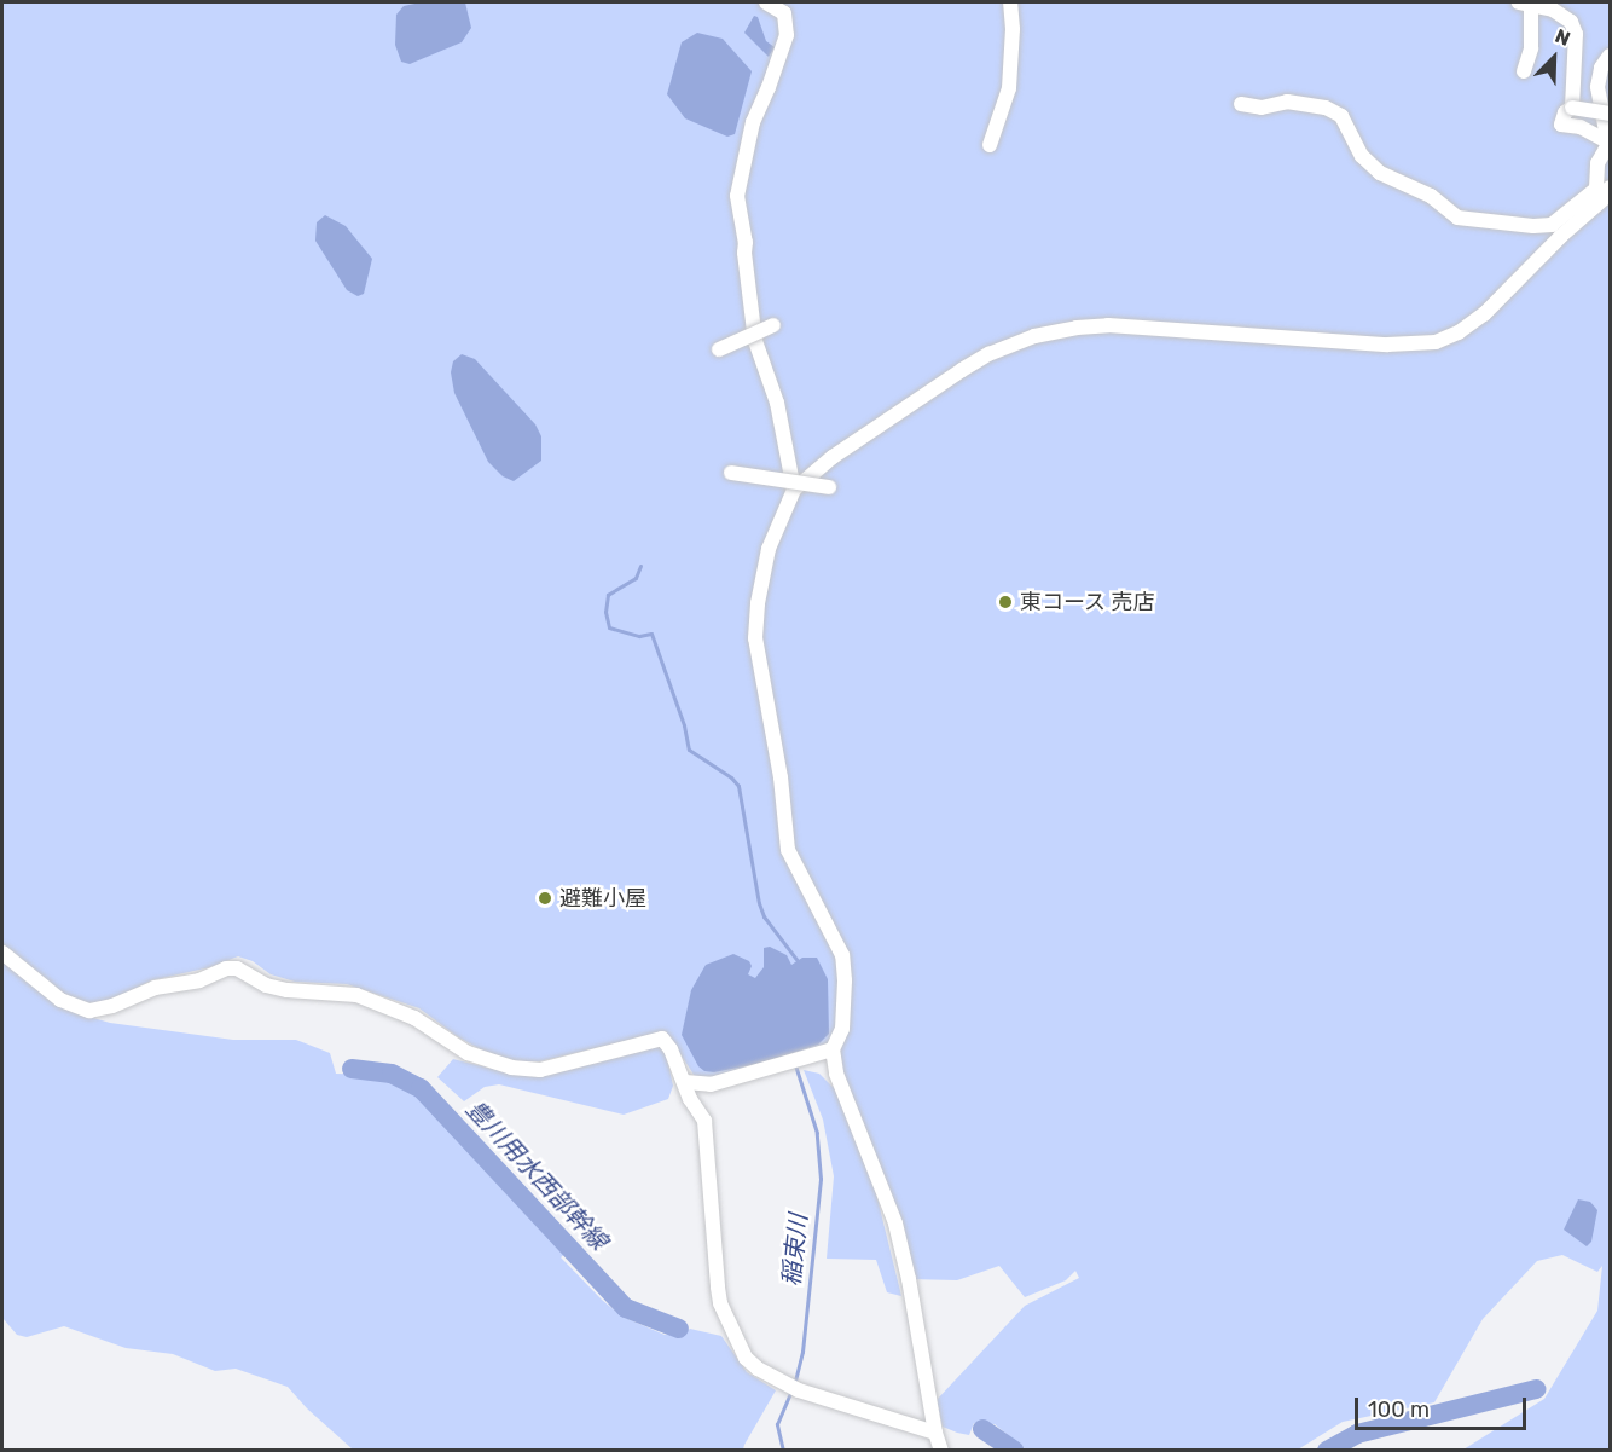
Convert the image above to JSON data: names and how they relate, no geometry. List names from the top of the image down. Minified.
{"water":["豊川用水西部幹線","稲束川"],"places":["東コース 売店","避難小屋"],"scale_bar":"100 m","north":"top right"}
